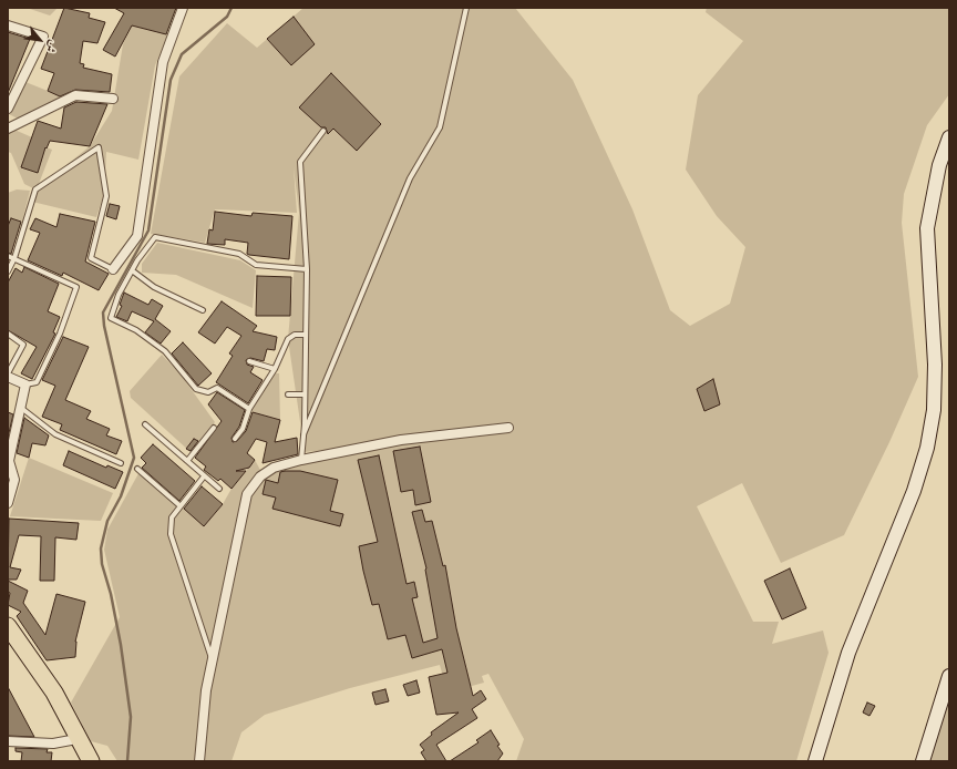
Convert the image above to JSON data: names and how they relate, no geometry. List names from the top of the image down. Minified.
{"north":"bottom right"}
